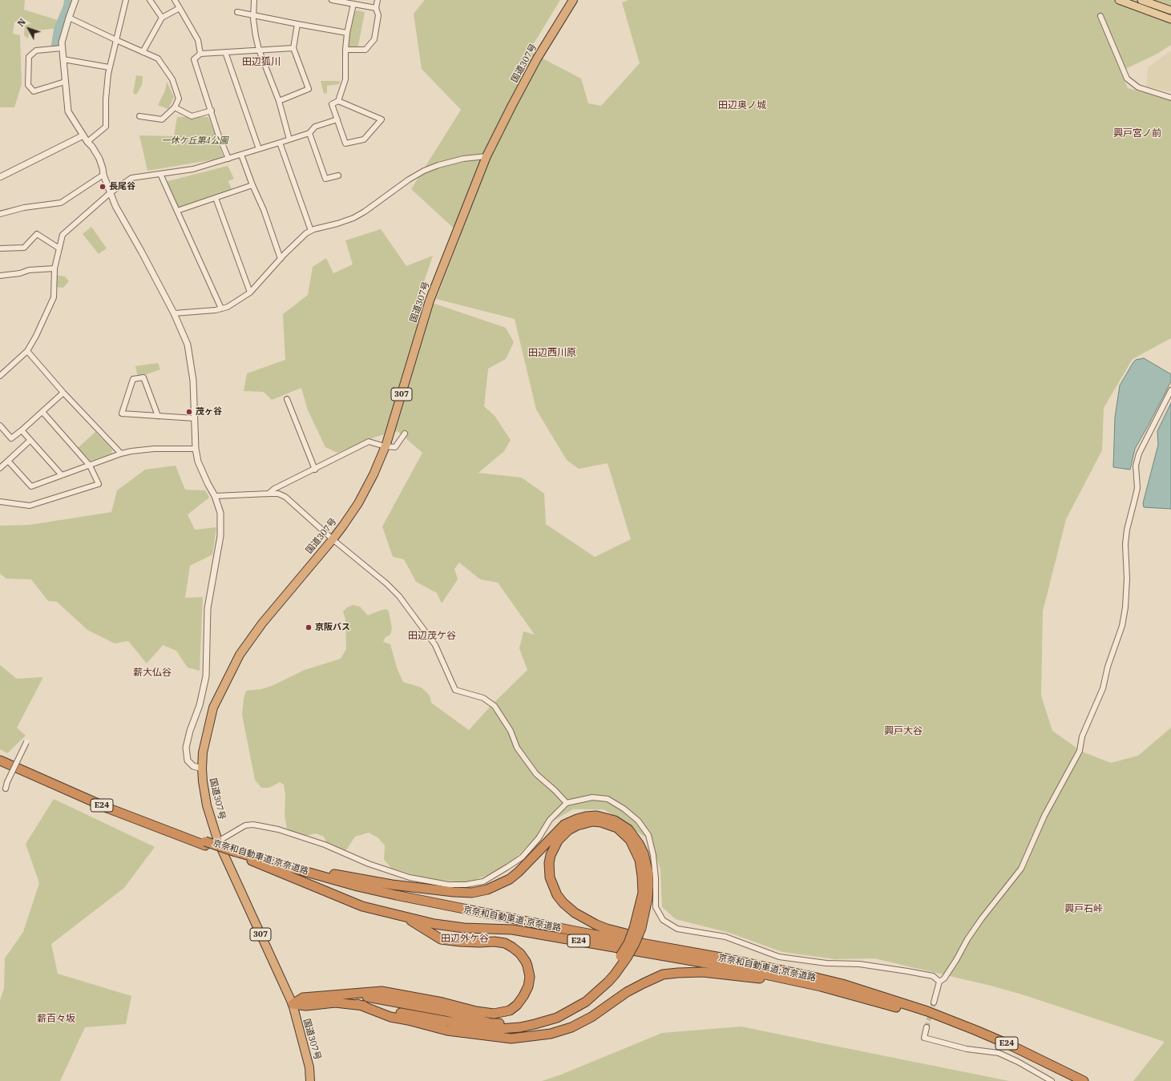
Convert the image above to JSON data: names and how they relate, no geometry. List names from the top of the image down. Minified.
{"streets":{"highway":["国道307号","307","E24","京奈和自動車道;京奈道路"]},"districts":["田辺狐川","田辺奥ノ城","興戸宮ノ前","田辺西川原","田辺茂ケ谷","薪大仏谷","興戸大谷","興戸石峠","田辺外ケ谷","薪百々坂"],"parks":["一休ケ丘第4公園"],"places":["長尾谷","茂ヶ谷","京阪バス"],"north":"top left"}
